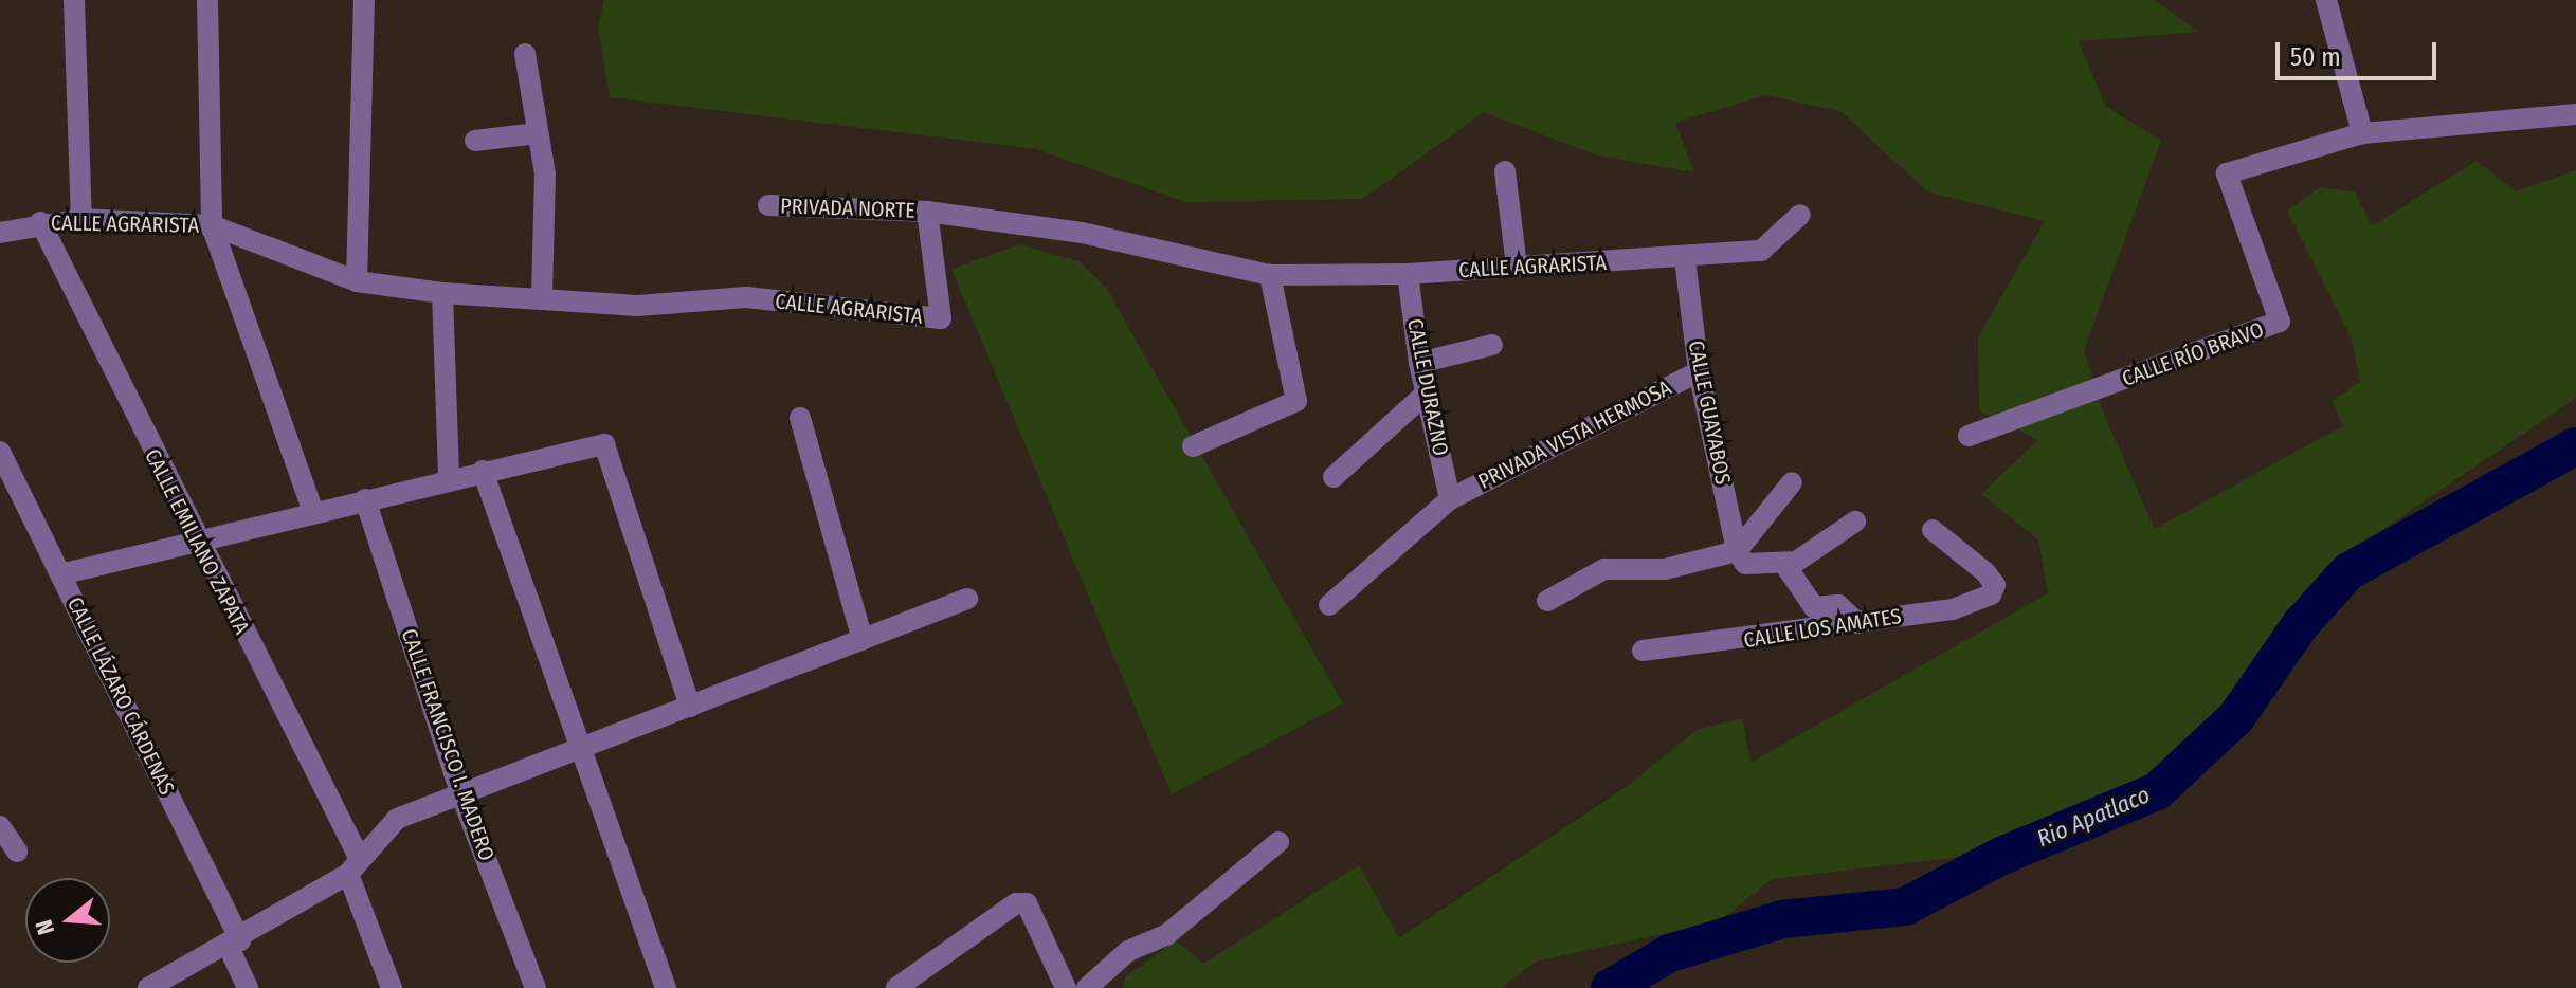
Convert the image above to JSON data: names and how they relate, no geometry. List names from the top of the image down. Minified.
{"streets":{"street":["PRIVADA NORTE","CALLE AGRARISTA","CALLE RÍO BRAVO","CALLE DURAZNO","CALLE GUAYABOS","PRIVADA VISTA HERMOSA","CALLE EMILIANO ZAPATA","CALLE LOS AMATES","CALLE LÁZARO CÁRDENAS","CALLE FRANCISCO I. MADERO"]},"crossings":[["PRIVADA NORTE","CALLE AGRARISTA"],["CALLE AGRARISTA","CALLE DURAZNO"],["CALLE AGRARISTA","CALLE GUAYABOS"],["CALLE AGRARISTA","CALLE EMILIANO ZAPATA"],["CALLE DURAZNO","PRIVADA VISTA HERMOSA"],["CALLE GUAYABOS","PRIVADA VISTA HERMOSA"]],"water":["Rio Apatlaco"],"scale_bar":"50 m","north":"left"}
